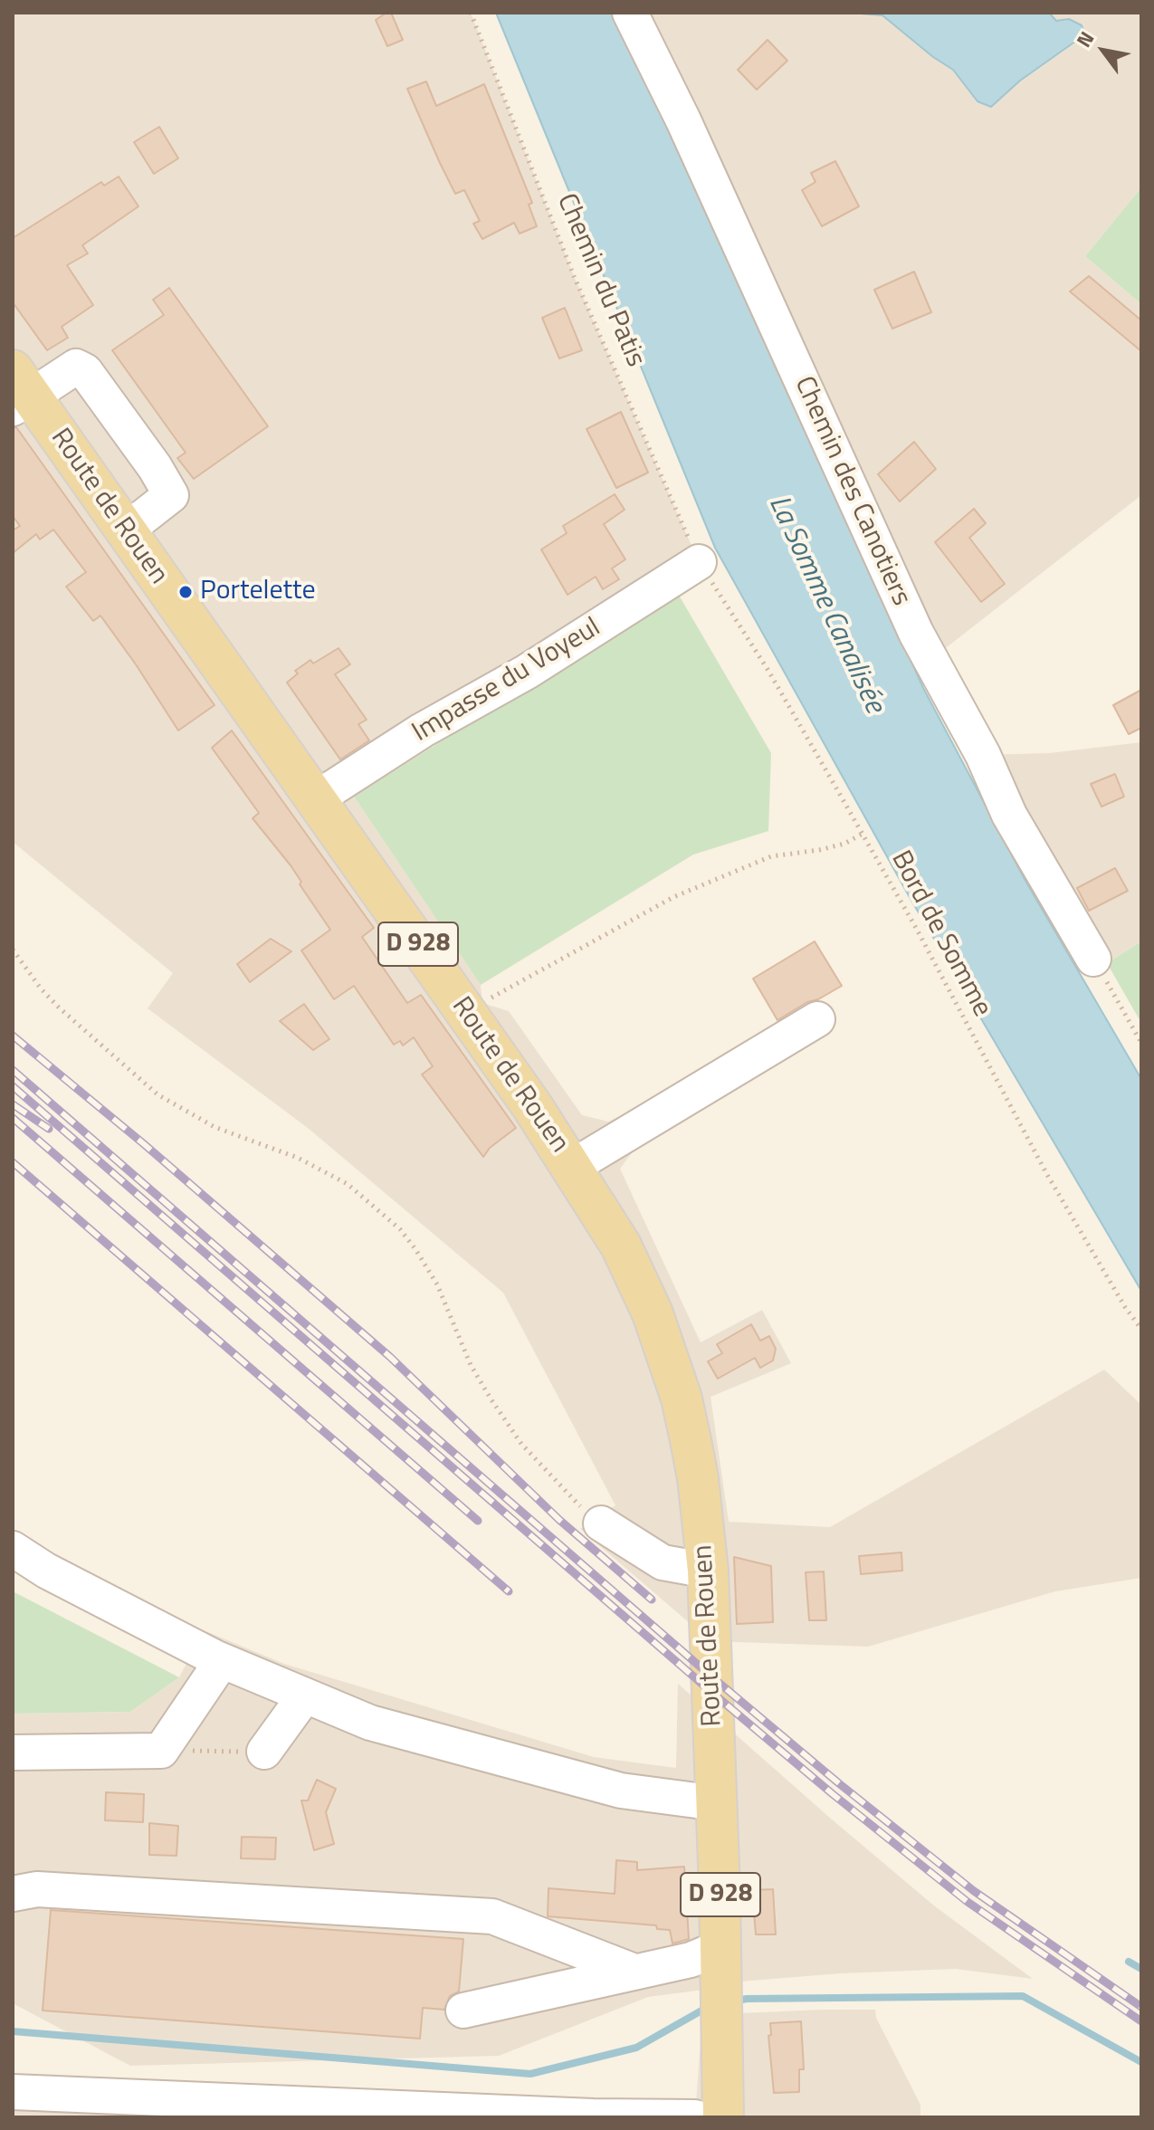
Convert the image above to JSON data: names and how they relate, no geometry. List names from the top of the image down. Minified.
{"streets":{"main road":["Route de Rouen","D 928"],"street":["Chemin des Canotiers","Impasse du Voyeul"],"path":["Chemin du Patis","Bord de Somme"]},"crossings":[["Chemin du Patis","Impasse du Voyeul"],["Chemin du Patis","Bord de Somme"],["Route de Rouen","Impasse du Voyeul"],["Impasse du Voyeul","Bord de Somme"]],"water":["La Somme Canalisée"],"places":["Portelette"],"north":"top left"}
